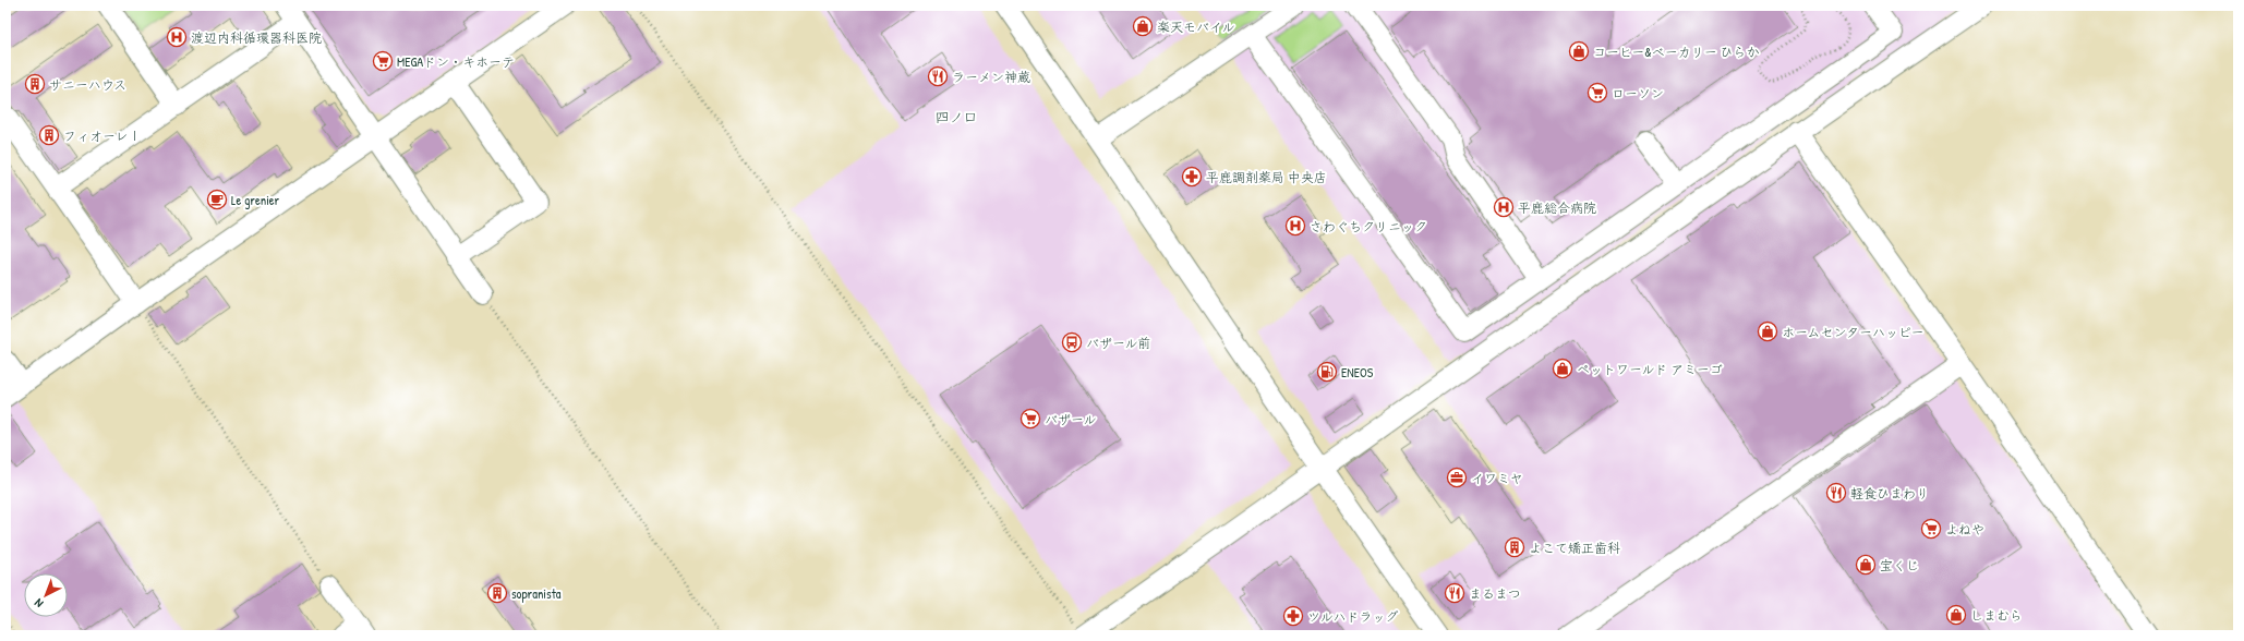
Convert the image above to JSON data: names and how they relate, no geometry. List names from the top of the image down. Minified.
{"districts":["四ノ口"],"places":{"shop":["楽天モバイル","コーヒー&ベーカリー ひらか","ホームセンターハッピー","ペットワールド アミーゴ","宝くじ","しまむら"],"hospital":["渡辺内科循環器科医院","平鹿総合病院","さわぐちクリニック"],"supermarket":["MEGAドン・キホーテ","ローソン","バザール","よねや"],"restaurant":["ラーメン神蔵","軽食ひまわり","まるまつ"],"building":["サニーハウス","フィオーレⅠ","よこて矯正歯科","sopranista"],"pharmacy":["平鹿調剤薬局 中央店","ツルハドラッグ"],"cafe":["Le grenier"],"bus stop":["バザール前"],"fuel station":["ENEOS"],"office":["イワミヤ"]},"north":"bottom left"}
